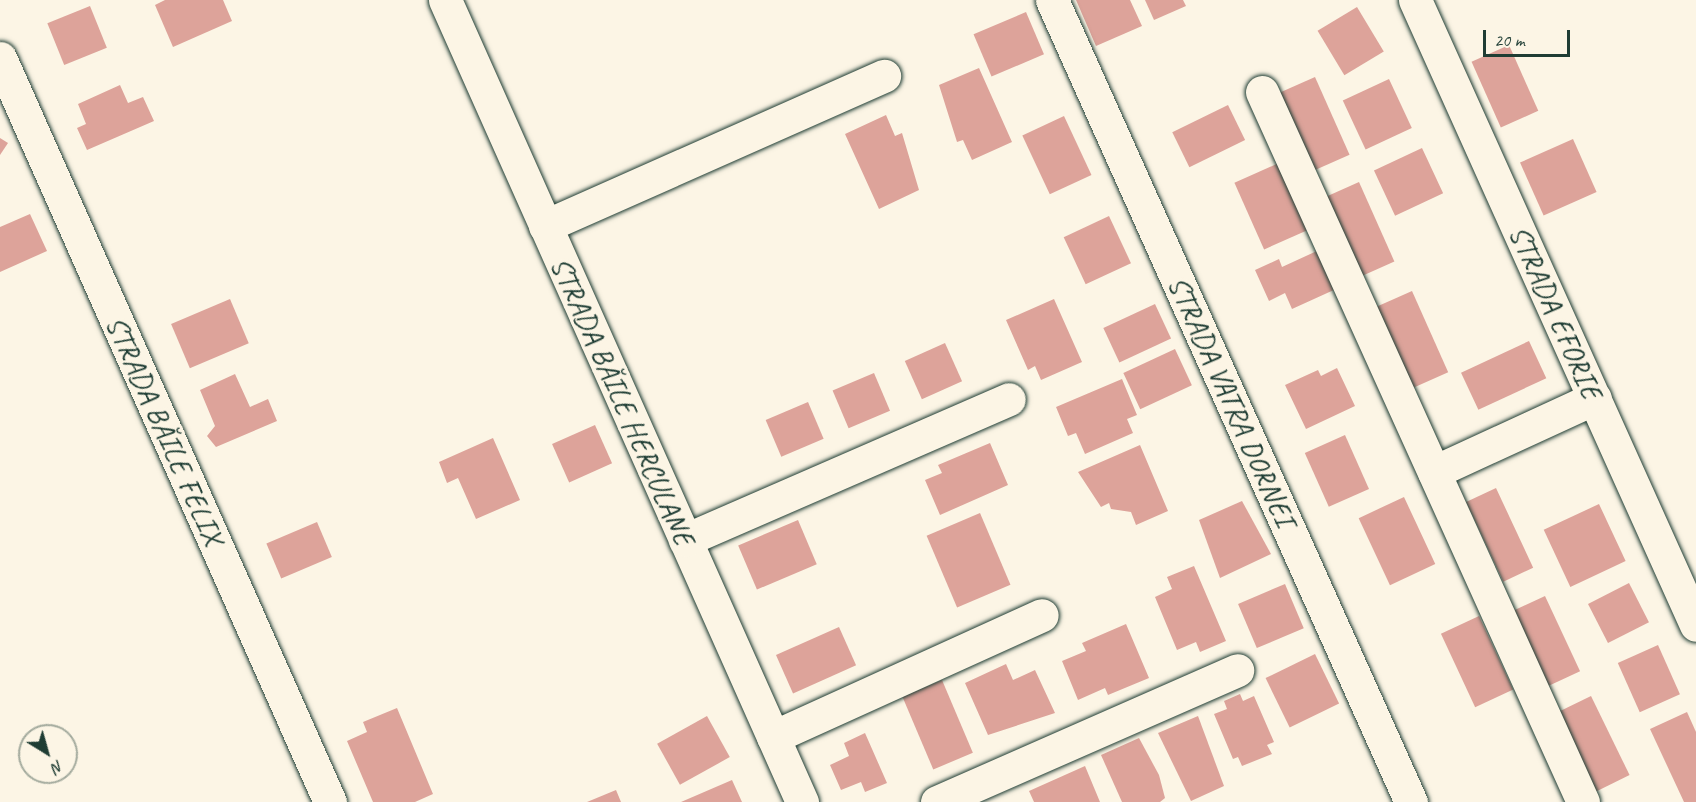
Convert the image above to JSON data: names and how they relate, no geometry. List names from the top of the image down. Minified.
{"streets":{"street":["STRADA EFORIE","STRADA BĂILE HERCULANE","STRADA VATRA DORNEI","STRADA BĂILE FELIX"]},"scale_bar":"20 m","north":"bottom right"}
